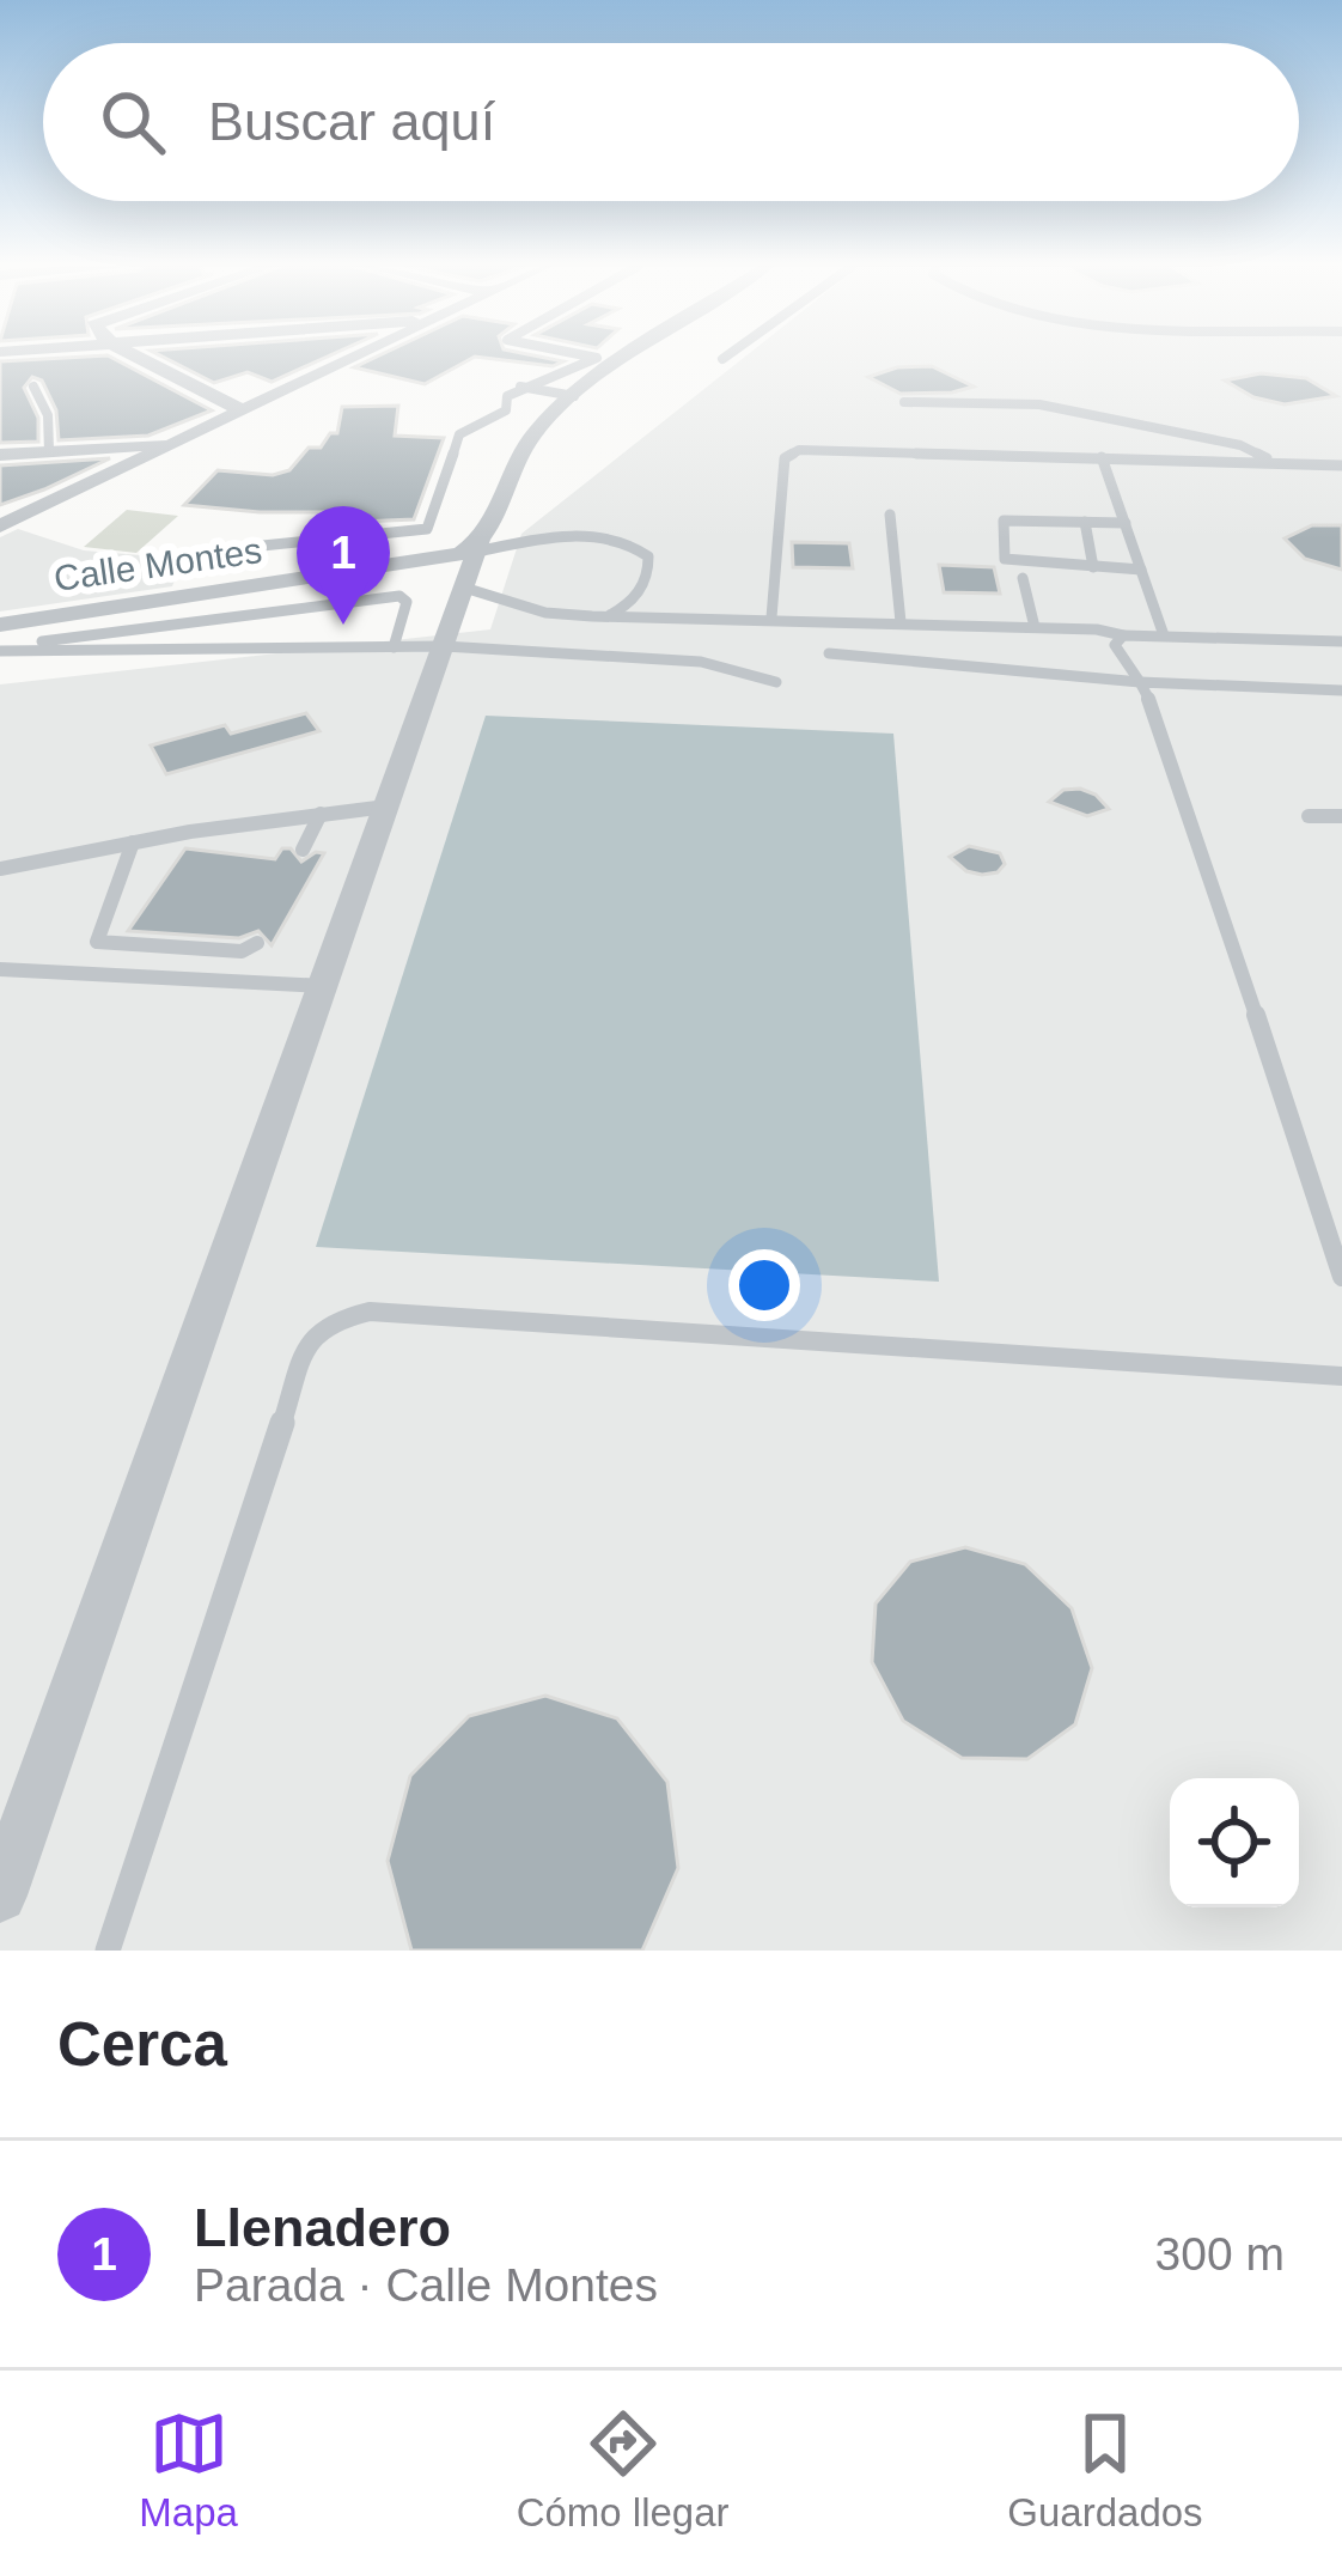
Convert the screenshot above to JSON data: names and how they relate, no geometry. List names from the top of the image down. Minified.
{"streets":{"street":["Calle Montes"]},"page":{"search":"Buscar aquí","pins":"1","heading":"Cerca","list":[{"mark":"1","name":"Llenadero","note":"Parada · Calle Montes","value":"300 m"}],"nav":["Mapa","Cómo llegar","Guardados"]}}
